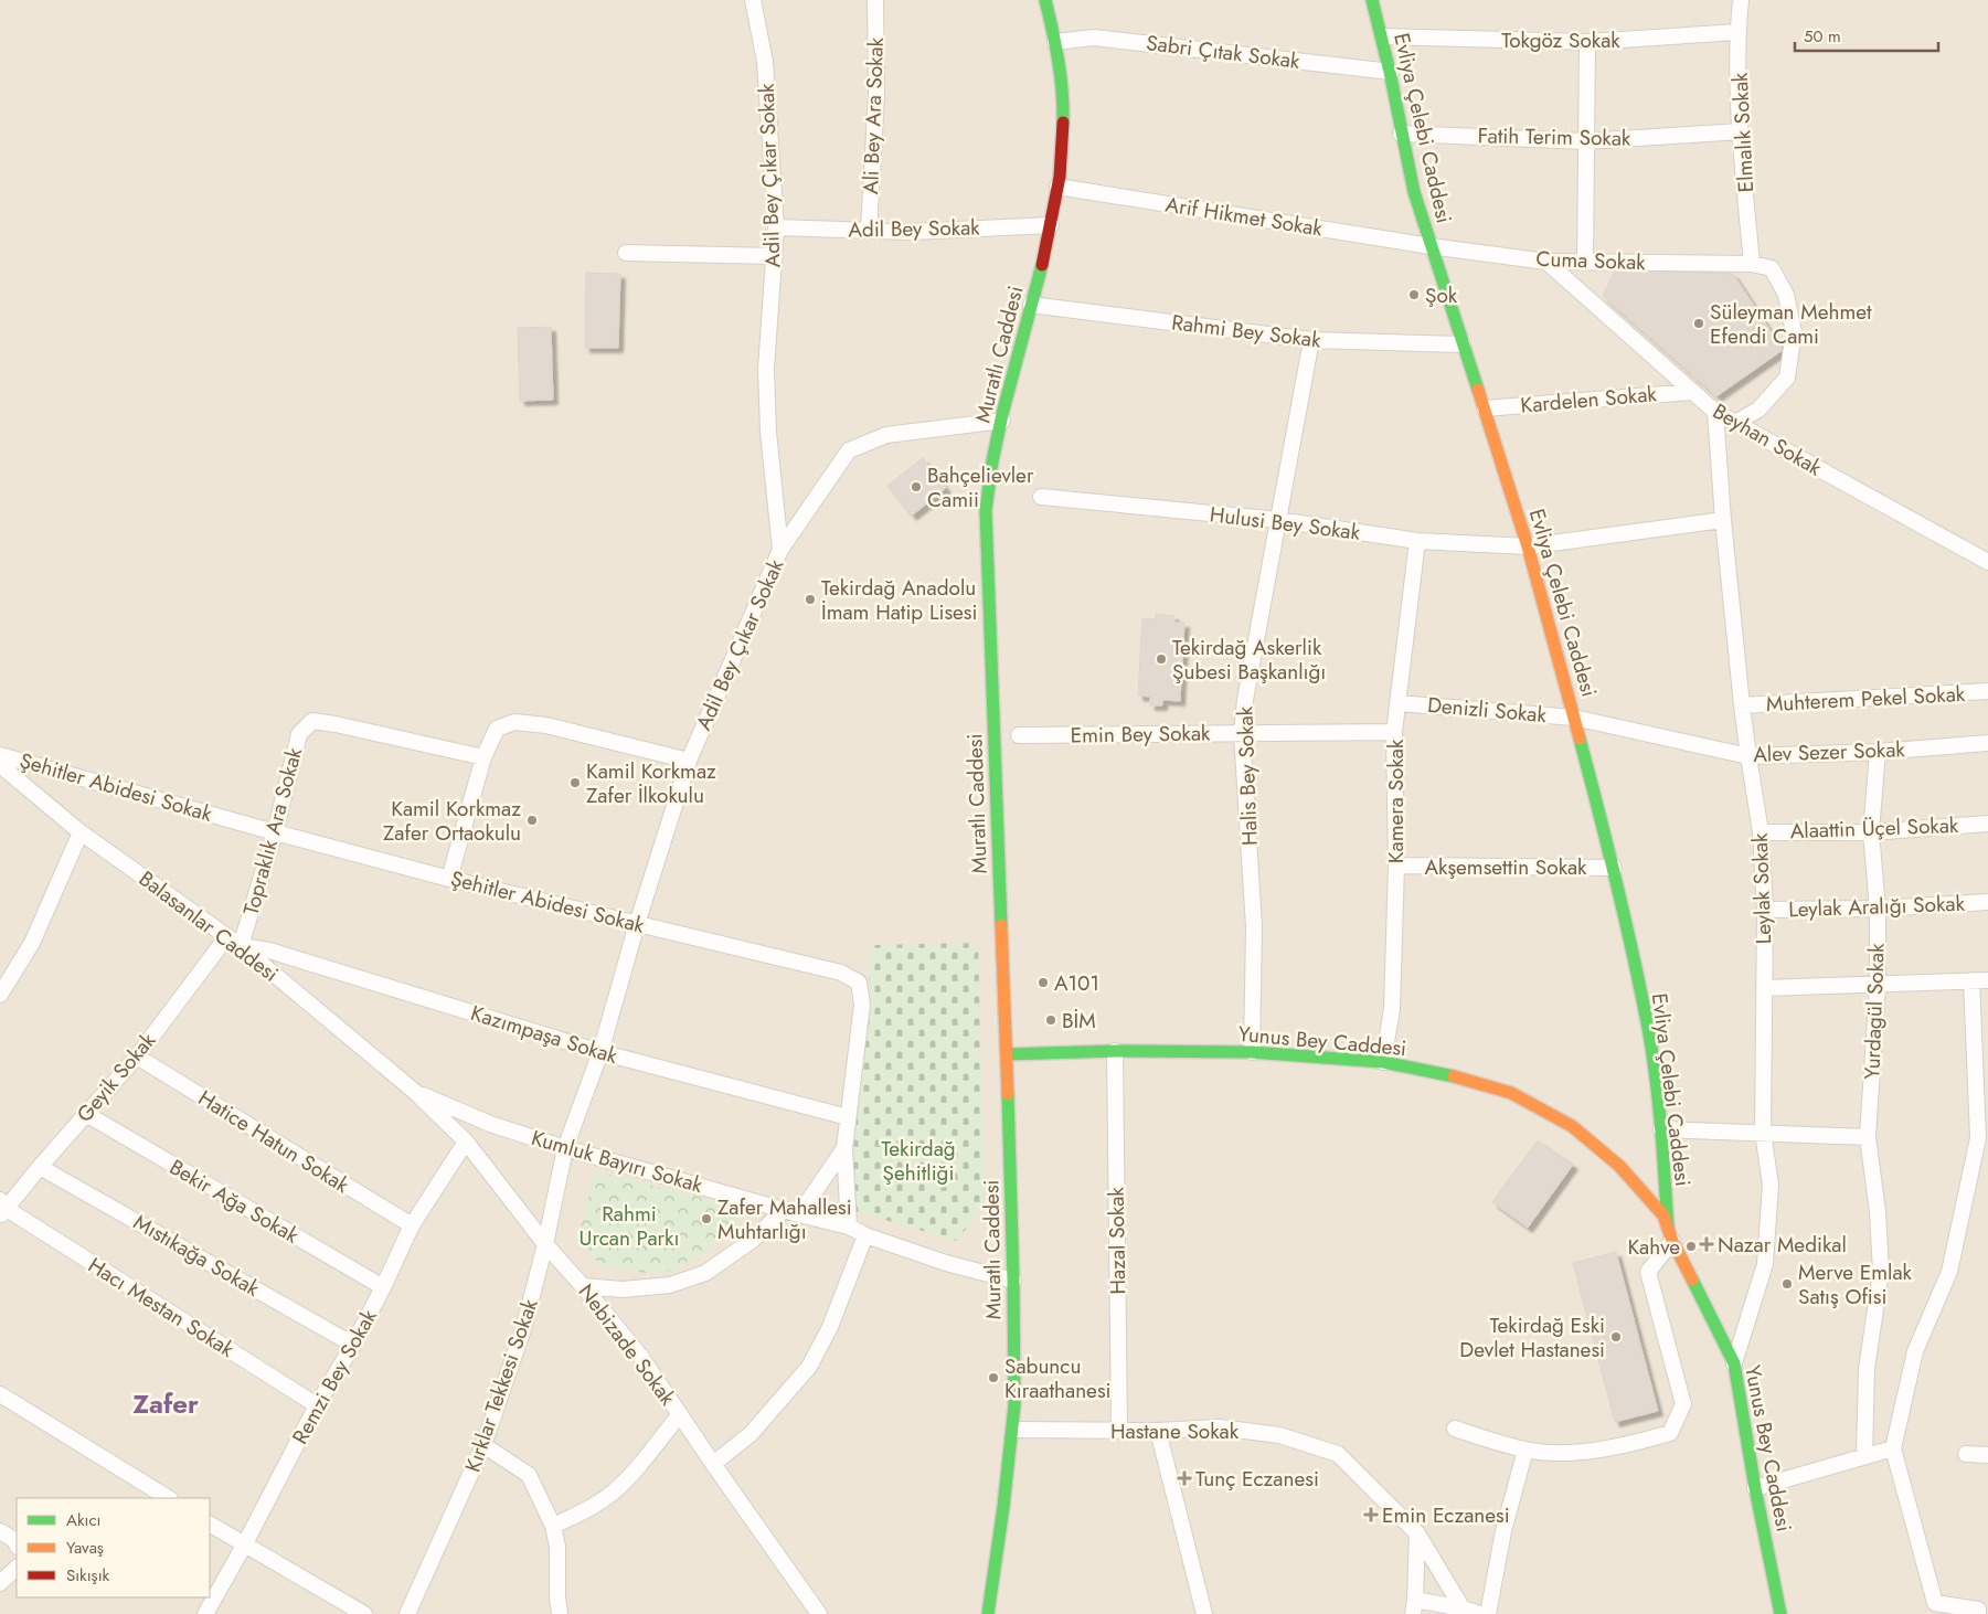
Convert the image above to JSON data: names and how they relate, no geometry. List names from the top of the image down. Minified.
{"streets":{"street":["Tokgöz Sokak","Sabri Çıtak Sokak","Ali Bey Ara Sokak","Evliya Çelebi Caddesi","Elmalık Sokak","Fatih Terim Sokak","Adil Bey Çıkar Sokak","Arif Hikmet Sokak","Adil Bey Sokak","Cuma Sokak","Rahmi Bey Sokak","Muratlı Caddesi","Kardelen Sokak","Beyhan Sokak","Hulusi Bey Sokak","Muhterem Pekel Sokak","Denizli Sokak","Emin Bey Sokak","Alev Sezer Sokak","Halis Bey Sokak","Şehitler Abidesi Sokak","Kamera Sokak","Alaattin Üçel Sokak","Topraklık Ara Sokak","Akşemsettin Sokak","Leylak Sokak","Leylak Aralığı Sokak","Balasanlar Caddesi","Yurdagül Sokak","Kazımpaşa Sokak","Yunus Bey Caddesi","Geyik Sokak","Hatice Hatun Sokak","Kumluk Bayırı Sokak","Bekir Ağa Sokak","Hazal Sokak","Mıstıkağa Sokak","Hacı Mestan Sokak","Nebizade Sokak","Remzi Bey Sokak","Kırklar Tekkesi Sokak","Hastane Sokak"]},"crossings":[["Tokgöz Sokak","Evliya Çelebi Caddesi"],["Tokgöz Sokak","Elmalık Sokak"],["Sabri Çıtak Sokak","Evliya Çelebi Caddesi"],["Sabri Çıtak Sokak","Muratlı Caddesi"],["Ali Bey Ara Sokak","Adil Bey Sokak"],["Evliya Çelebi Caddesi","Fatih Terim Sokak"],["Evliya Çelebi Caddesi","Arif Hikmet Sokak"],["Evliya Çelebi Caddesi","Cuma Sokak"],["Evliya Çelebi Caddesi","Rahmi Bey Sokak"],["Evliya Çelebi Caddesi","Kardelen Sokak"],["Evliya Çelebi Caddesi","Hulusi Bey Sokak"],["Evliya Çelebi Caddesi","Denizli Sokak"],["Evliya Çelebi Caddesi","Alev Sezer Sokak"],["Evliya Çelebi Caddesi","Akşemsettin Sokak"],["Evliya Çelebi Caddesi","Yunus Bey Caddesi"],["Elmalık Sokak","Fatih Terim Sokak"],["Elmalık Sokak","Cuma Sokak"],["Adil Bey Çıkar Sokak","Adil Bey Sokak"],["Adil Bey Çıkar Sokak","Muratlı Caddesi"],["Adil Bey Çıkar Sokak","Şehitler Abidesi Sokak"],["Adil Bey Çıkar Sokak","Kazımpaşa Sokak"],["Adil Bey Çıkar Sokak","Kumluk Bayırı Sokak"],["Adil Bey Çıkar Sokak","Kırklar Tekkesi Sokak"],["Arif Hikmet Sokak","Cuma Sokak"],["Arif Hikmet Sokak","Muratlı Caddesi"],["Adil Bey Sokak","Muratlı Caddesi"],["Cuma Sokak","Beyhan Sokak"],["Rahmi Bey Sokak","Muratlı Caddesi"],["Rahmi Bey Sokak","Halis Bey Sokak"],["Muratlı Caddesi","Yunus Bey Caddesi"],["Muratlı Caddesi","Kumluk Bayırı Sokak"],["Muratlı Caddesi","Hastane Sokak"],["Kardelen Sokak","Beyhan Sokak"],["Beyhan Sokak","Leylak Sokak"],["Hulusi Bey Sokak","Halis Bey Sokak"],["Hulusi Bey Sokak","Kamera Sokak"],["Hulusi Bey Sokak","Leylak Sokak"],["Muhterem Pekel Sokak","Leylak Sokak"],["Denizli Sokak","Alev Sezer Sokak"],["Denizli Sokak","Kamera Sokak"],["Emin Bey Sokak","Halis Bey Sokak"],["Emin Bey Sokak","Kamera Sokak"],["Alev Sezer Sokak","Leylak Sokak"],["Alev Sezer Sokak","Yurdagül Sokak"],["Halis Bey Sokak","Yunus Bey Caddesi"],["Şehitler Abidesi Sokak","Topraklık Ara Sokak"],["Şehitler Abidesi Sokak","Kazımpaşa Sokak"],["Şehitler Abidesi Sokak","Kumluk Bayırı Sokak"],["Kamera Sokak","Akşemsettin Sokak"],["Kamera Sokak","Yunus Bey Caddesi"],["Alaattin Üçel Sokak","Leylak Sokak"],["Alaattin Üçel Sokak","Yurdagül Sokak"],["Topraklık Ara Sokak","Balasanlar Caddesi"],["Topraklık Ara Sokak","Kazımpaşa Sokak"],["Leylak Sokak","Leylak Aralığı Sokak"],["Leylak Sokak","Yunus Bey Caddesi"],["Leylak Aralığı Sokak","Yurdagül Sokak"],["Balasanlar Caddesi","Kazımpaşa Sokak"],["Balasanlar Caddesi","Geyik Sokak"],["Balasanlar Caddesi","Kumluk Bayırı Sokak"],["Balasanlar Caddesi","Nebizade Sokak"],["Yunus Bey Caddesi","Hazal Sokak"],["Geyik Sokak","Hatice Hatun Sokak"],["Geyik Sokak","Bekir Ağa Sokak"],["Geyik Sokak","Mıstıkağa Sokak"],["Geyik Sokak","Hacı Mestan Sokak"],["Hatice Hatun Sokak","Remzi Bey Sokak"],["Kumluk Bayırı Sokak","Nebizade Sokak"],["Kumluk Bayırı Sokak","Kırklar Tekkesi Sokak"],["Bekir Ağa Sokak","Remzi Bey Sokak"],["Hazal Sokak","Hastane Sokak"],["Mıstıkağa Sokak","Remzi Bey Sokak"],["Hacı Mestan Sokak","Remzi Bey Sokak"],["Nebizade Sokak","Remzi Bey Sokak"],["Nebizade Sokak","Kırklar Tekkesi Sokak"]],"districts":["Zafer"],"parks":["Tekirdağ Şehitliği","Rahmi Urcan Parkı"],"places":{"other":["Şok","Süleyman Mehmet Efendi Cami","Bahçelievler Camii","Tekirdağ Anadolu İmam Hatip Lisesi","Tekirdağ Askerlik Şubesi Başkanlığı","Kamil Korkmaz Zafer İlkokulu","Kamil Korkmaz Zafer Ortaokulu","A101","BİM","Zafer Mahallesi Muhtarlığı","Kahve","Merve Emlak Satış Ofisi","Tekirdağ Eski Devlet Hastanesi","Sabuncu Kıraathanesi"],"health":["Nazar Medikal","Tunç Eczanesi","Emin Eczanesi"]},"legend":["Akıcı","Yavaş","Sıkışık"],"scale_bar":"50 m"}
